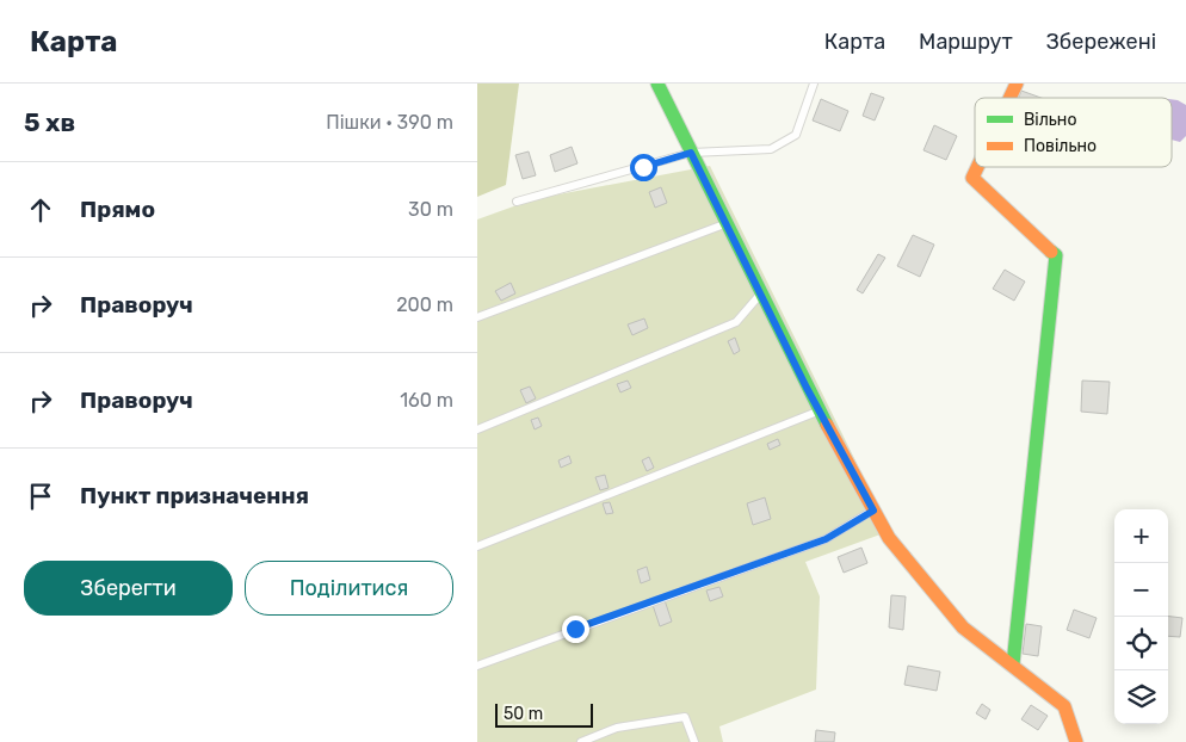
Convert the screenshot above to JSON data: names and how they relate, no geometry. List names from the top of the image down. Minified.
{"legend":["Вільно","Повільно"],"scale_bar":"50 m","page":{"header":"Карта","nav":["Карта","Маршрут","Збережені"],"heading":["5 хв","Пішки · 390 m"],"list":[["Прямо","30 m"],["Праворуч","200 m"],["Праворуч","160 m"],"Пункт призначення"],"map_buttons":["+","−"],"buttons":["Зберегти","Поділитися"],"scale":"50 m"}}
